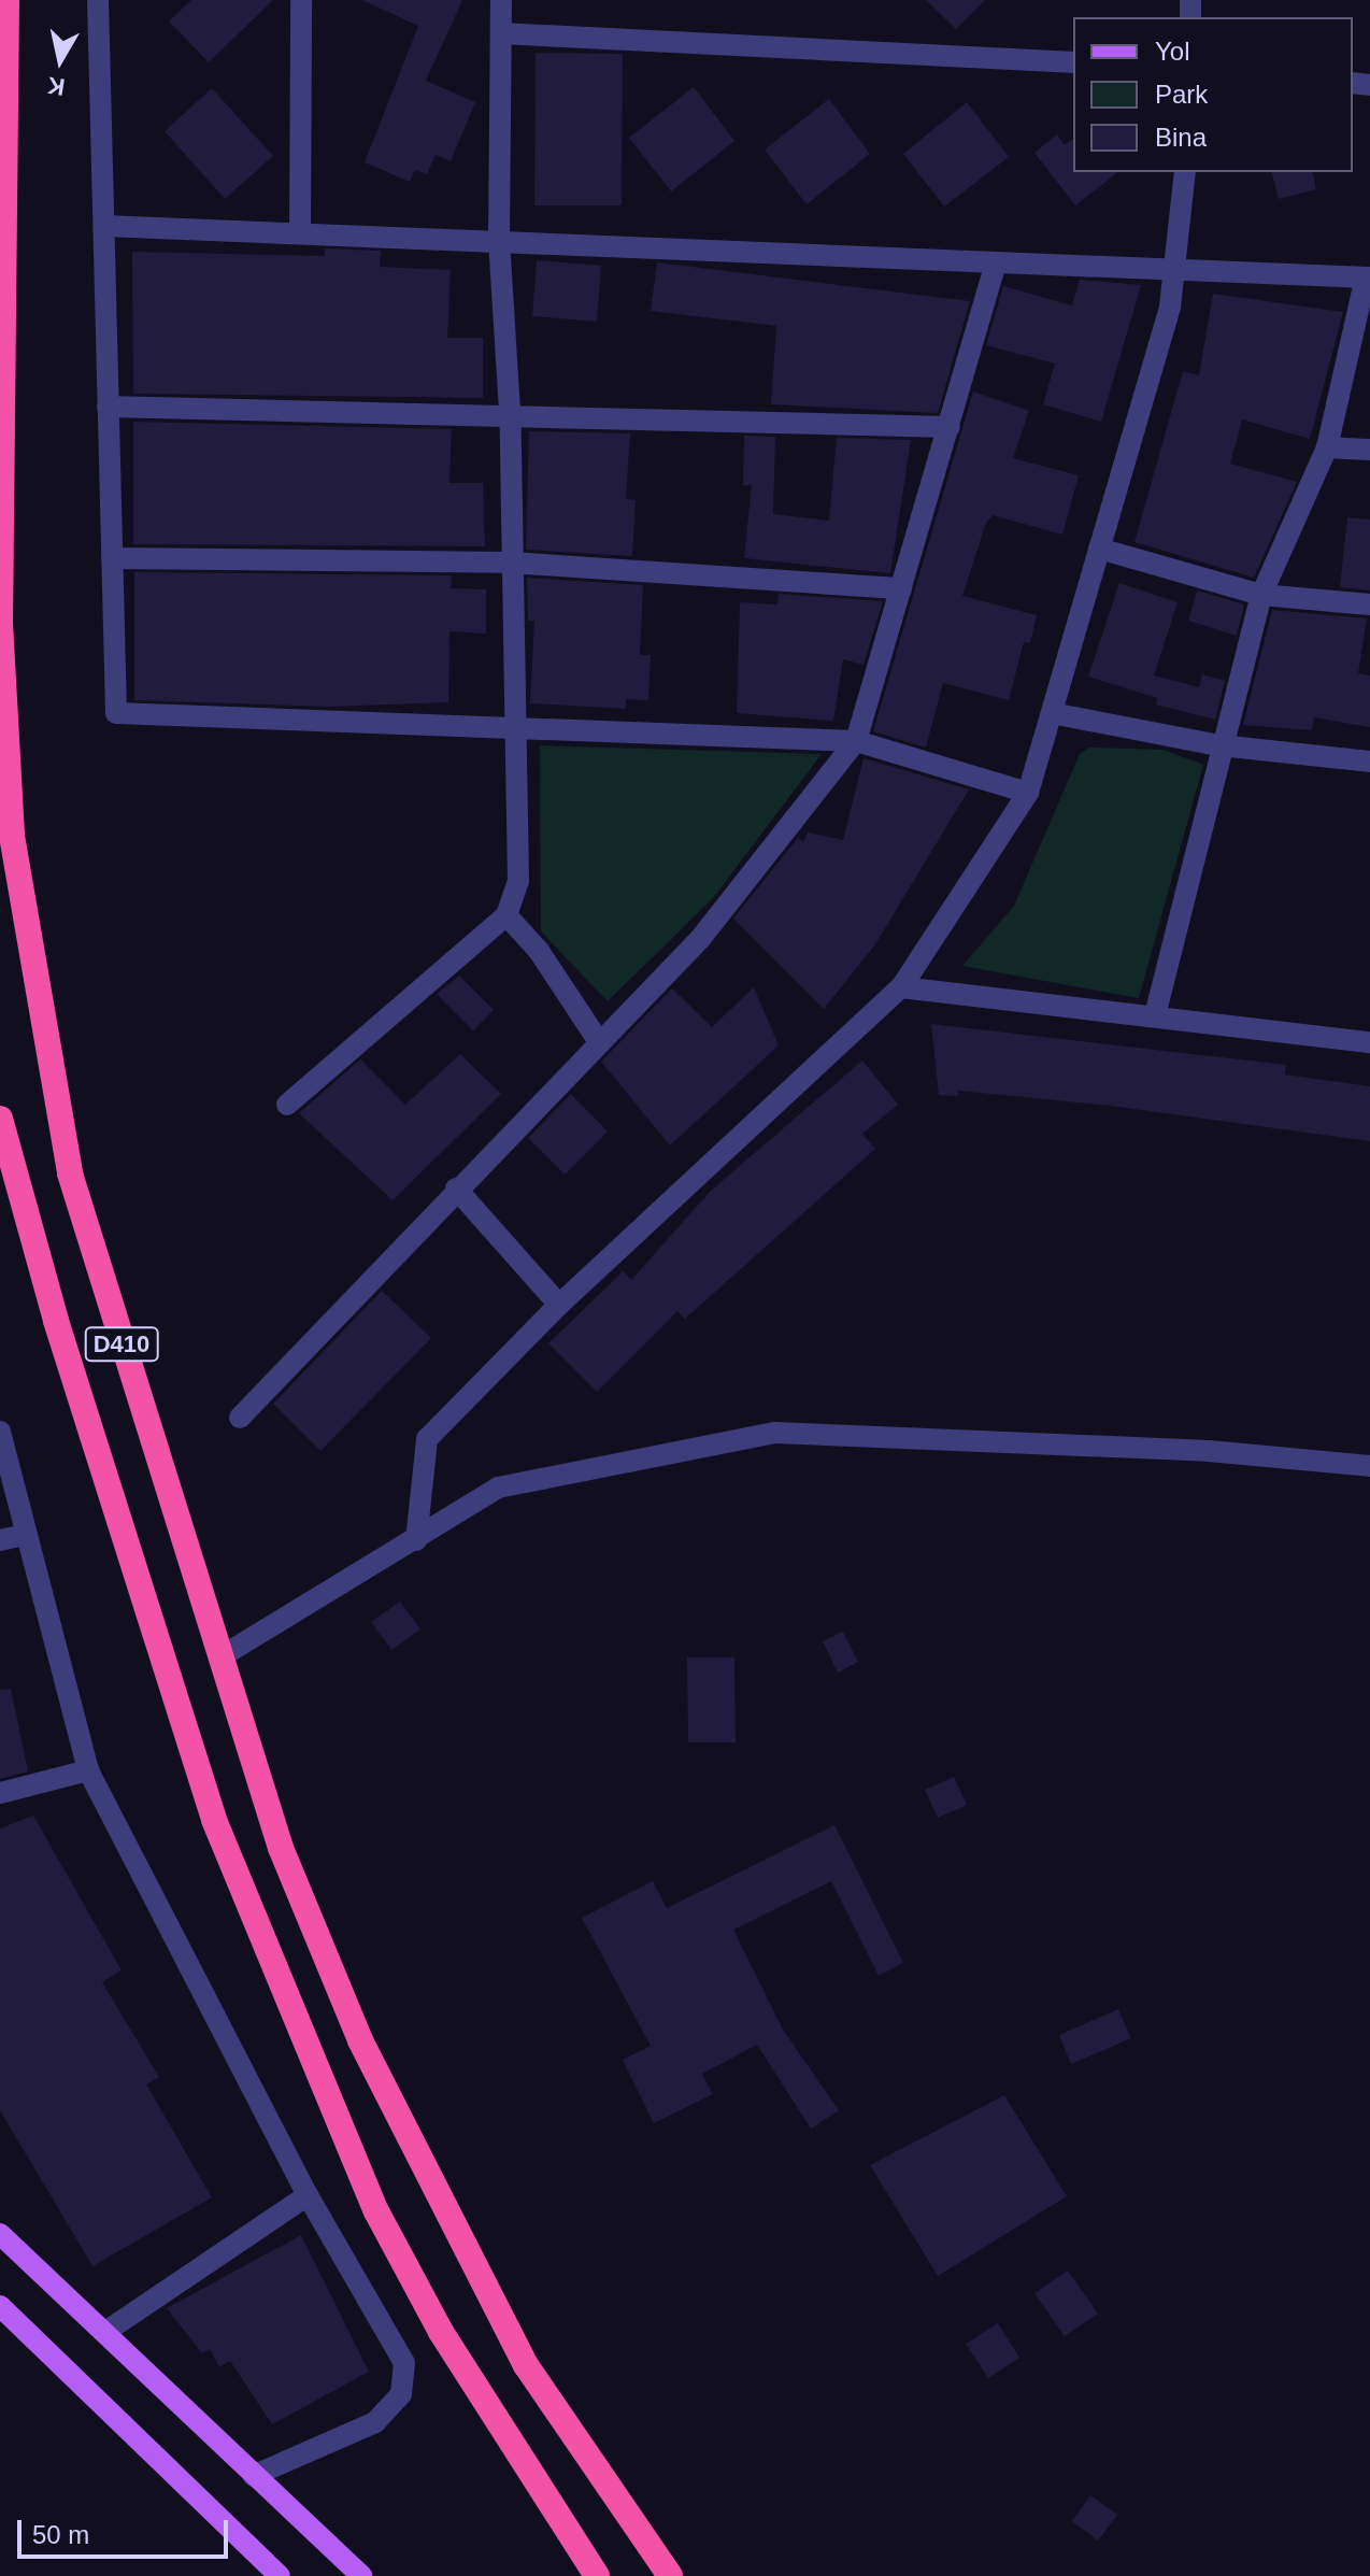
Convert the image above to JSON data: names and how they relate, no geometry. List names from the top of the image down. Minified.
{"streets":{"highway":["D410"]},"legend":["Yol","Park","Bina"],"scale_bar":"50 m","north":"bottom"}
